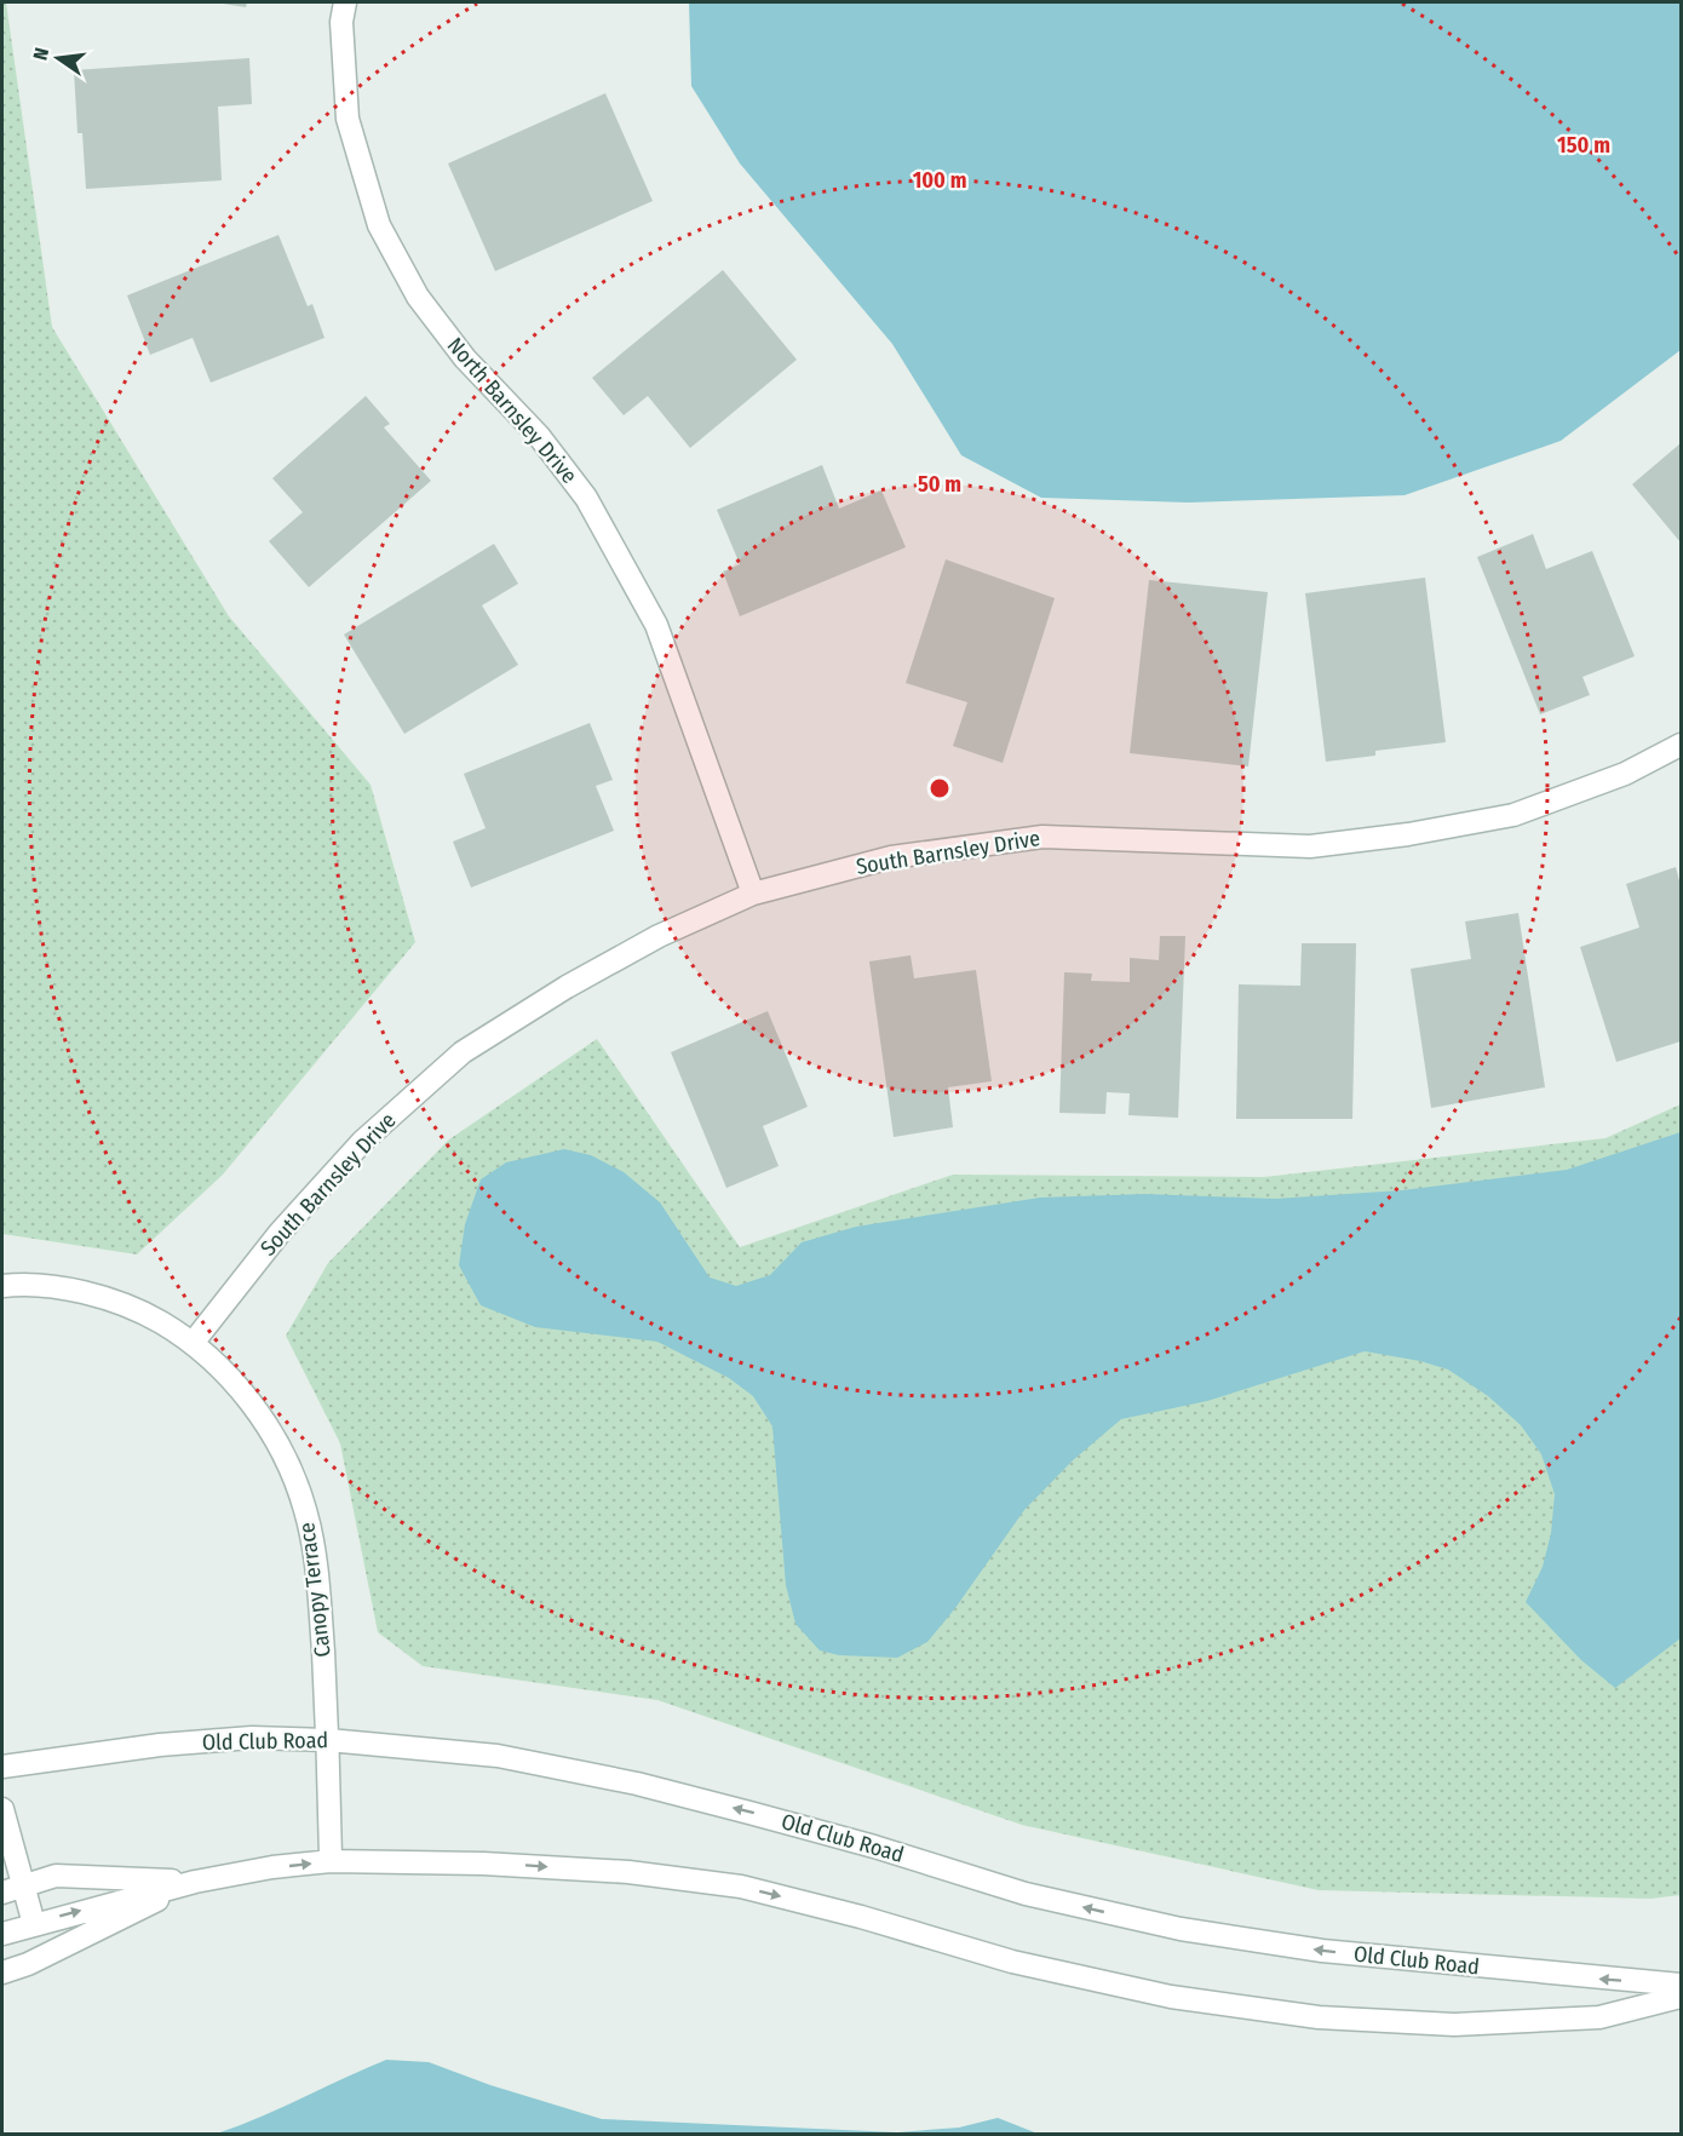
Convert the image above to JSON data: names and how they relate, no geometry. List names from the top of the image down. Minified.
{"streets":{"street":["North Barnsley Drive","South Barnsley Drive","Canopy Terrace","Old Club Road"]},"crossings":[["North Barnsley Drive","South Barnsley Drive"],["South Barnsley Drive","Canopy Terrace"],["Canopy Terrace","Old Club Road"]],"north":"left","rings":["150 m","100 m","50 m"]}
